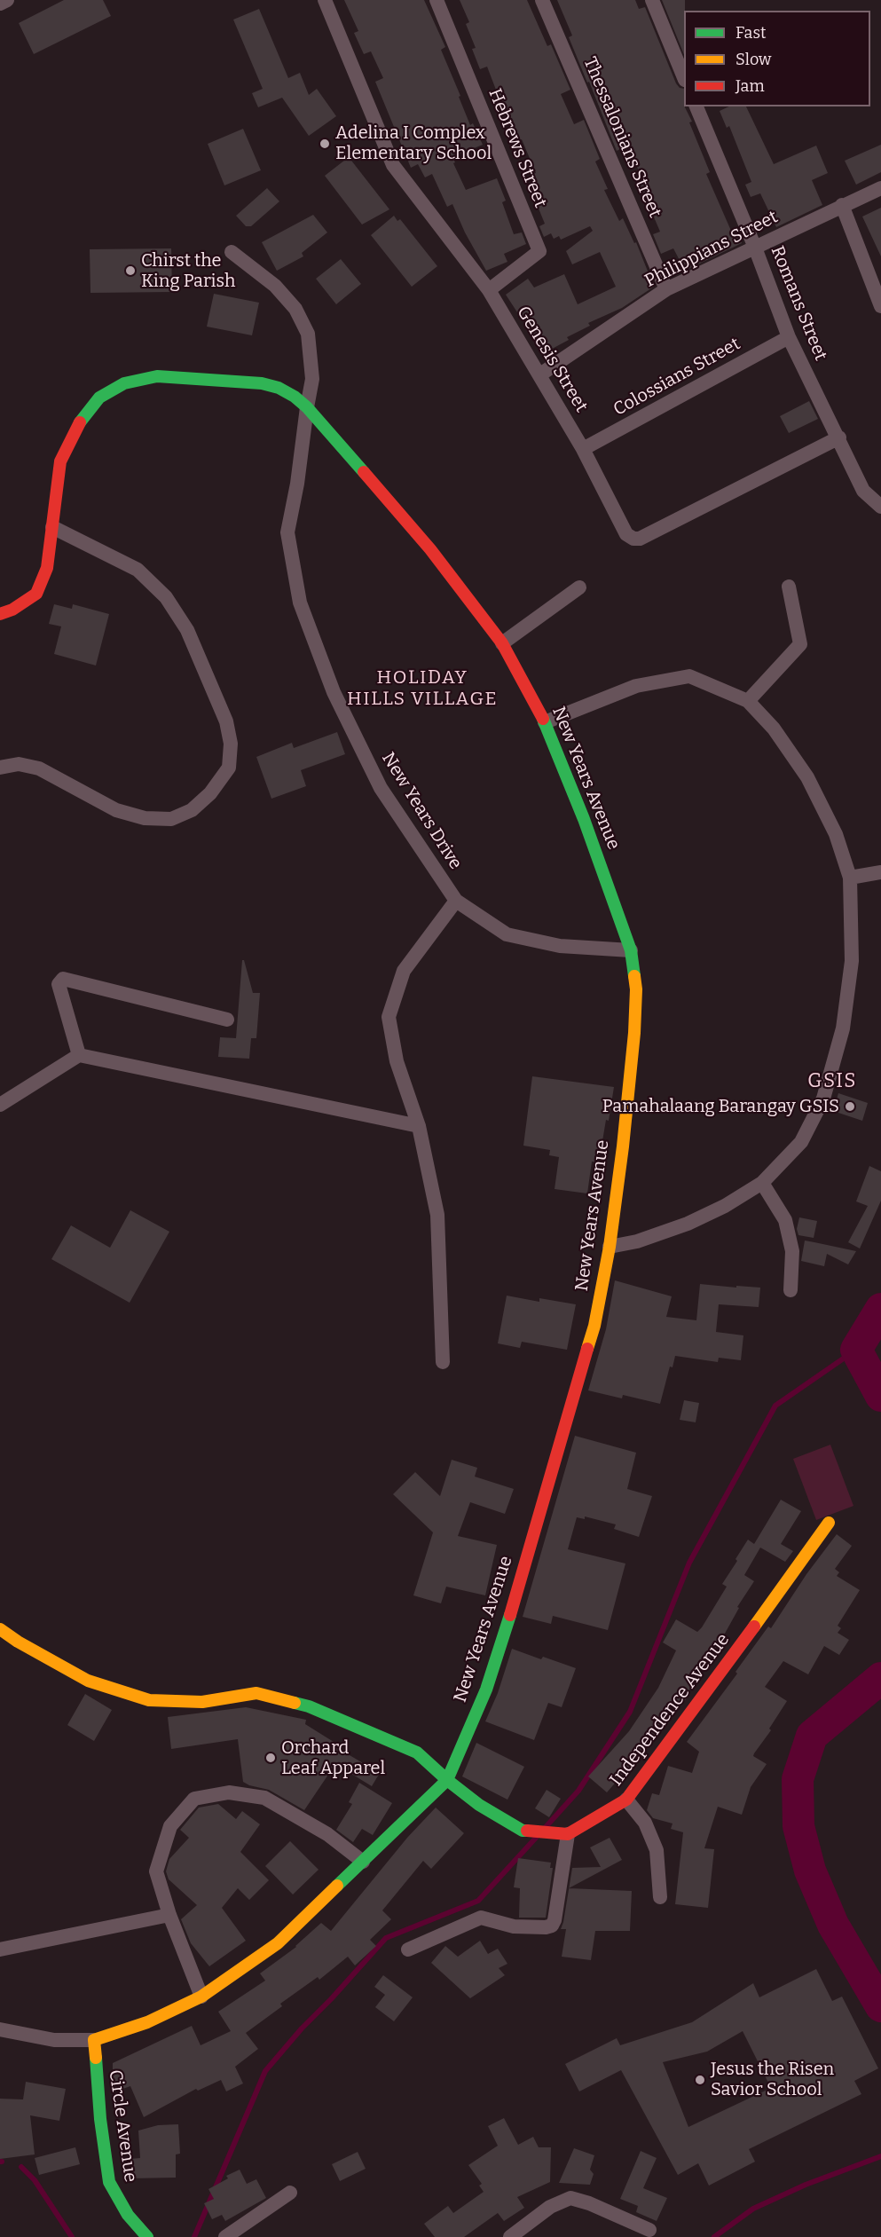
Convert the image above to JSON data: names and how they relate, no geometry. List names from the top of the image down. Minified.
{"streets":{"street":["Thessalonians Street","Hebrews Street","Philippians Street","Romans Street","Genesis Street","Colossians Street","New Years Avenue","New Years Drive","Independence Avenue","Circle Avenue"]},"crossings":[["Thessalonians Street","Philippians Street"],["Hebrews Street","Genesis Street"],["Philippians Street","Romans Street"],["Philippians Street","Genesis Street"],["Romans Street","Genesis Street"],["Romans Street","Colossians Street"],["Genesis Street","Colossians Street"],["New Years Avenue","New Years Drive"],["New Years Avenue","Circle Avenue"]],"districts":["HOLIDAY HILLS VILLAGE","GSIS"],"places":["Adelina I Complex Elementary School","Chirst the King Parish","Pamahalaang Barangay GSIS","Orchard Leaf Apparel","Jesus the Risen Savior School"],"legend":["Fast","Slow","Jam"]}
